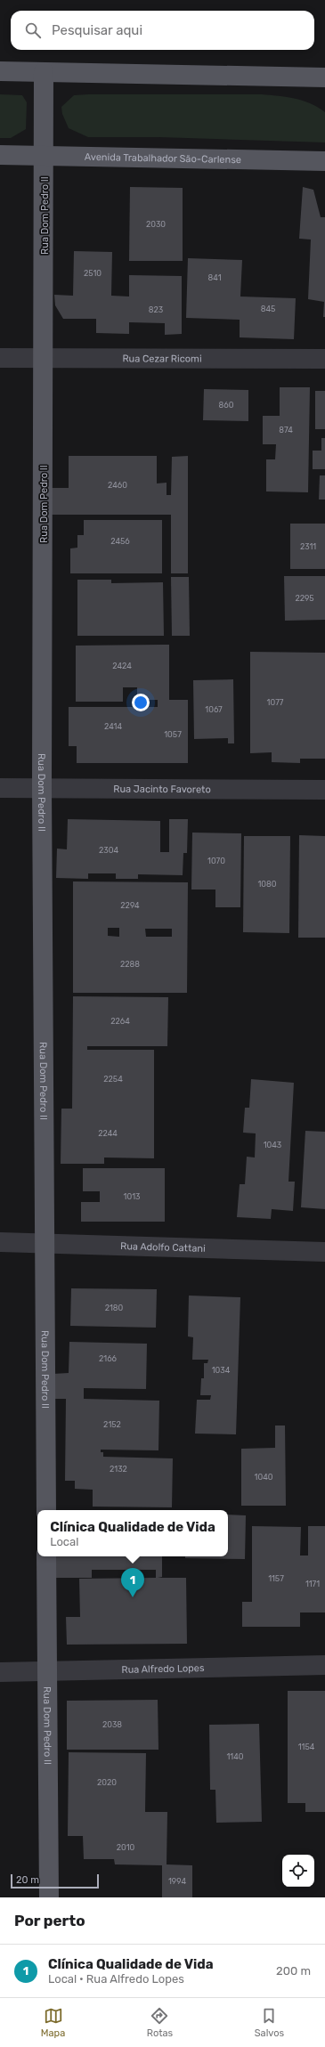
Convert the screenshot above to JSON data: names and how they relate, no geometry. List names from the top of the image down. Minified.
{"streets":{"main road":["Avenida Trabalhador São-Carlense","Rua Dom Pedro II"],"street":["Rua Cezar Ricomi","Rua Jacinto Favoreto","Rua Adolfo Cattani","Rua Alfredo Lopes"]},"crossings":[["Avenida Trabalhador São-Carlense","Rua Dom Pedro II"],["Rua Dom Pedro II","Rua Cezar Ricomi"],["Rua Dom Pedro II","Rua Jacinto Favoreto"],["Rua Dom Pedro II","Rua Adolfo Cattani"],["Rua Dom Pedro II","Rua Alfredo Lopes"]],"house_numbers":["2030","2510","841","845","823","860","874","2460","2456","2311","2295","2424","1077","1067","2414","1057","2304","1070","1080","2294","2288","2264","2254","2244","1043","1013","2180","2166","1034","2152","2132","1040","1157","1171","2038","1154","1140","2020","2010","1994"],"scale_bar":"20 m","page":{"search":"Pesquisar aqui","popup":["Clínica Qualidade de Vida","Local"],"pins":"1","scale":"20 m","heading":"Por perto","list":[{"mark":"1","name":"Clínica Qualidade de Vida","note":"Local · Rua Alfredo Lopes","value":"200 m"}],"nav":["Mapa","Rotas","Salvos"]}}
